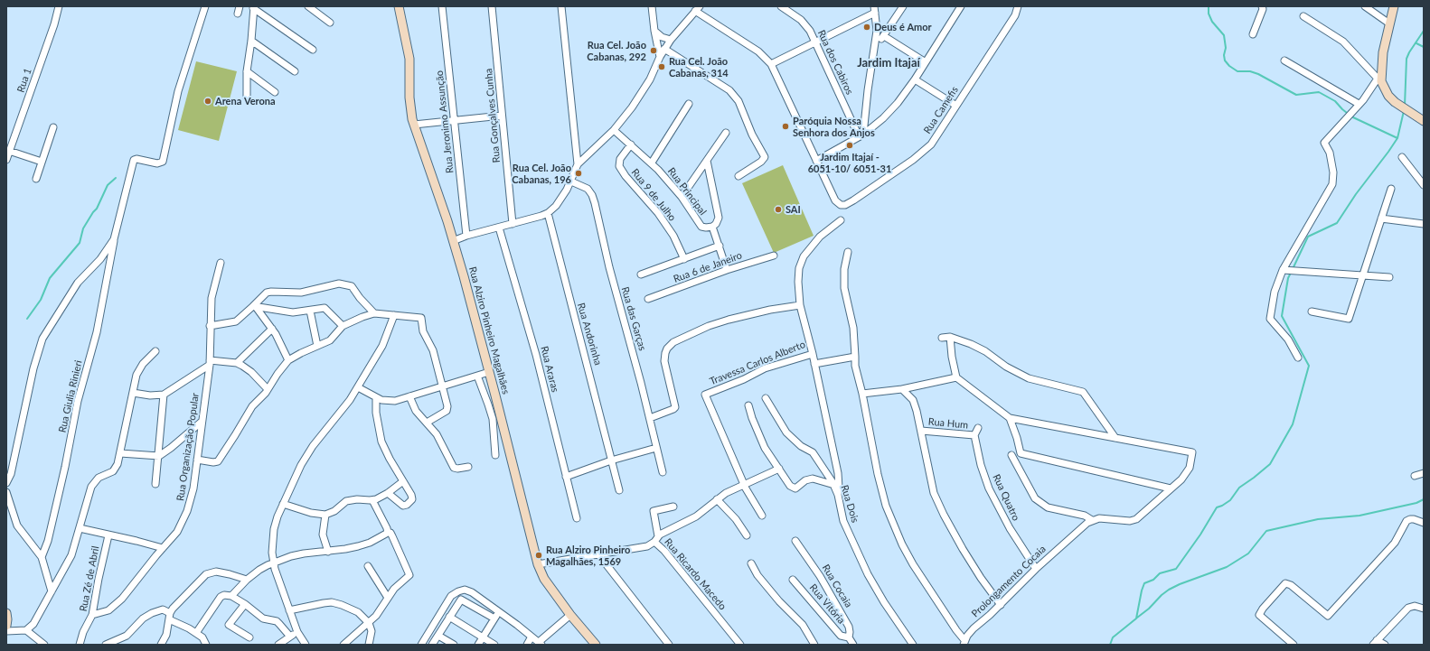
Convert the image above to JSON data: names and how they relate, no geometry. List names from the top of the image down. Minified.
{"streets":{"street":["Rua dos Cabiros","Rua 1","Rua Camefis","Rua Gonçalves Cunha","Rua Jeronimo Assunção","Rua Principal","Rua 9 de Julho","Rua 6 de Janeiro","Rua das Garças","Rua Alziro Pinheiro Magalhães","Rua Andorinha","Travessa Carlos Alberto","Rua Araras","Rua Giulia Rinieri","Rua Hum","Rua Organização Popular","Rua Quatro","Rua Dois","Rua Ricardo Macedo","Rua Zé de Abril","Prolongamento Cocaia","Rua Cocaia","Rua Vitória"]},"crossings":[["Rua Principal","Rua 9 de Julho"],["Rua Alziro Pinheiro Magalhães","Rua Ricardo Macedo"],["Rua Hum","Rua Quatro"],["Rua Organização Popular","Rua Zé de Abril"],["Rua Quatro","Prolongamento Cocaia"],["Rua Cocaia","Rua Vitória"]],"districts":["Jardim Itajaí"],"places":["Deus é Amor","Rua Cel. João Cabanas, 292","Rua Cel. João Cabanas, 314","Arena Verona","Paróquia Nossa Senhora dos Anjos","Jardim Itajaí - 6051-10/ 6051-31","Rua Cel. João Cabanas, 196","SAI","Rua Alziro Pinheiro Magalhães, 1569"]}
